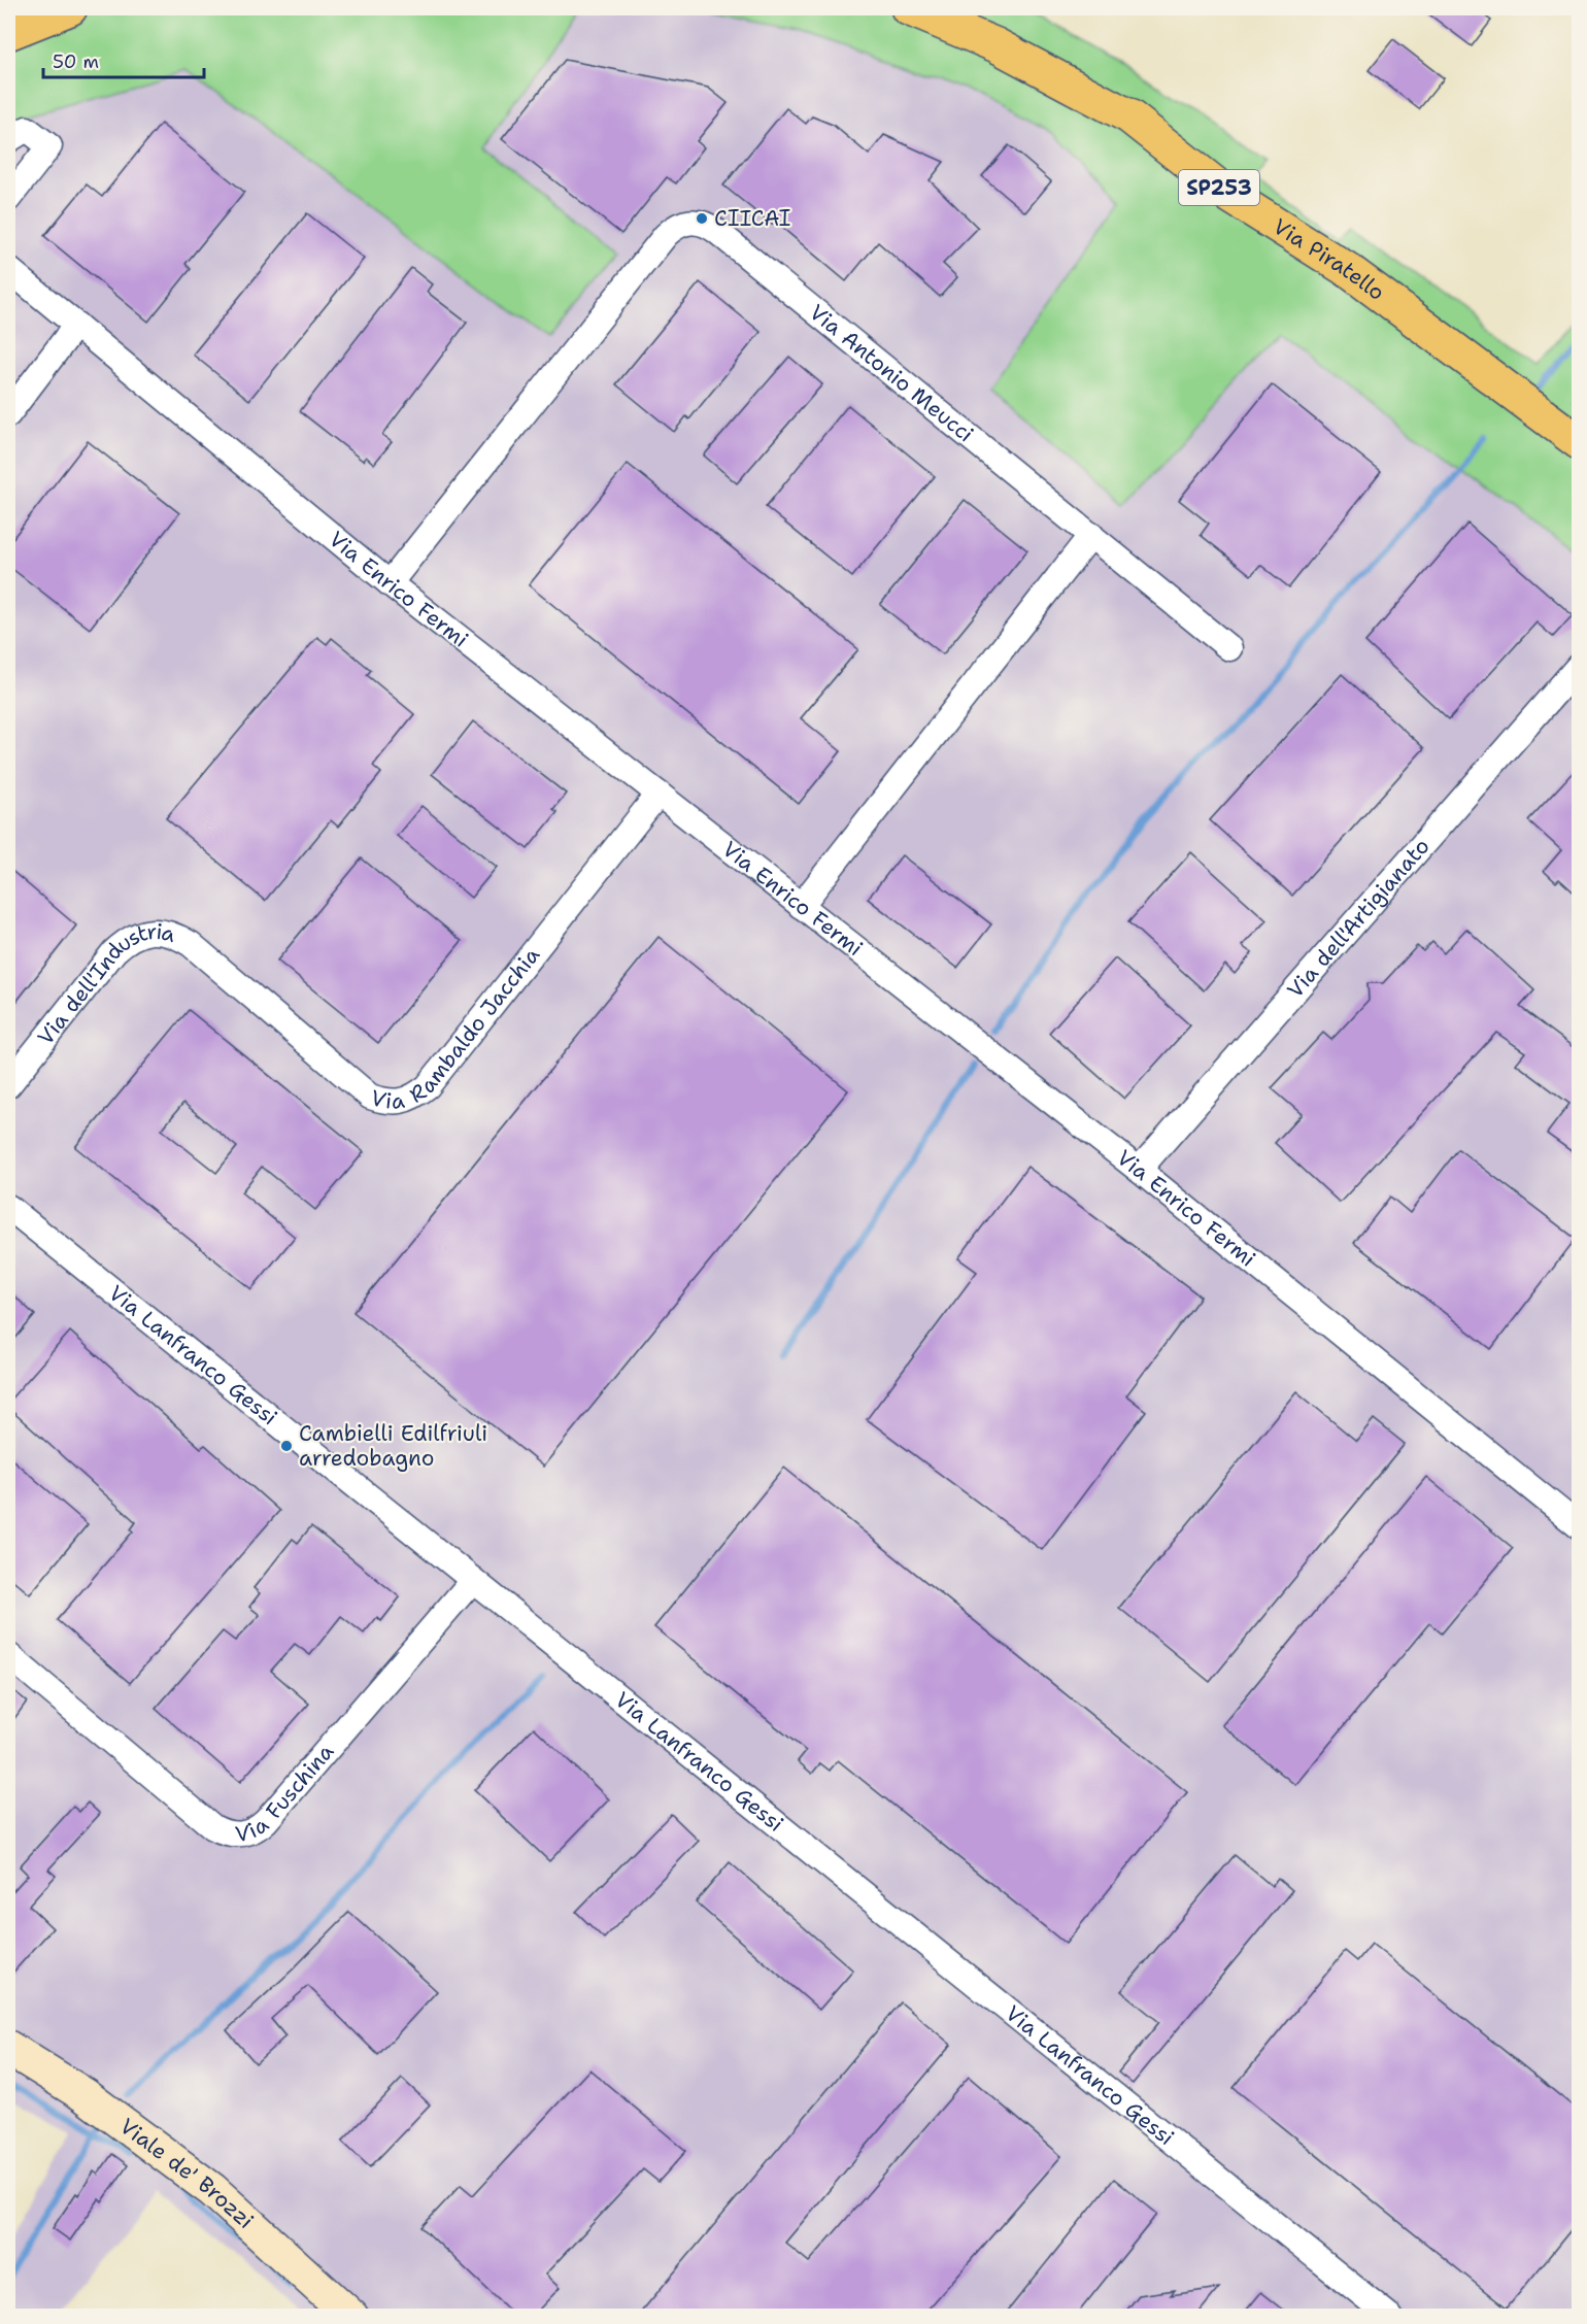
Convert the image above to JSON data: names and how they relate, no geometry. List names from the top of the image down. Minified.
{"streets":{"main road":["SP253","Via Piratello"],"street":["Via Antonio Meucci","Via Enrico Fermi","Via dell'Artigianato","Via dell'Industria","Via Rambaldo Jacchia","Via Lanfranco Gessi","Via Fuschina","Viale de' Brozzi"]},"crossings":[["Via Antonio Meucci","Via Enrico Fermi"],["Via Enrico Fermi","Via dell'Artigianato"],["Via Enrico Fermi","Via Rambaldo Jacchia"],["Via dell'Industria","Via Rambaldo Jacchia"],["Via Lanfranco Gessi","Via Fuschina"]],"places":["CIICAI","Cambielli Edilfriuli arredobagno"],"scale_bar":"50 m"}
